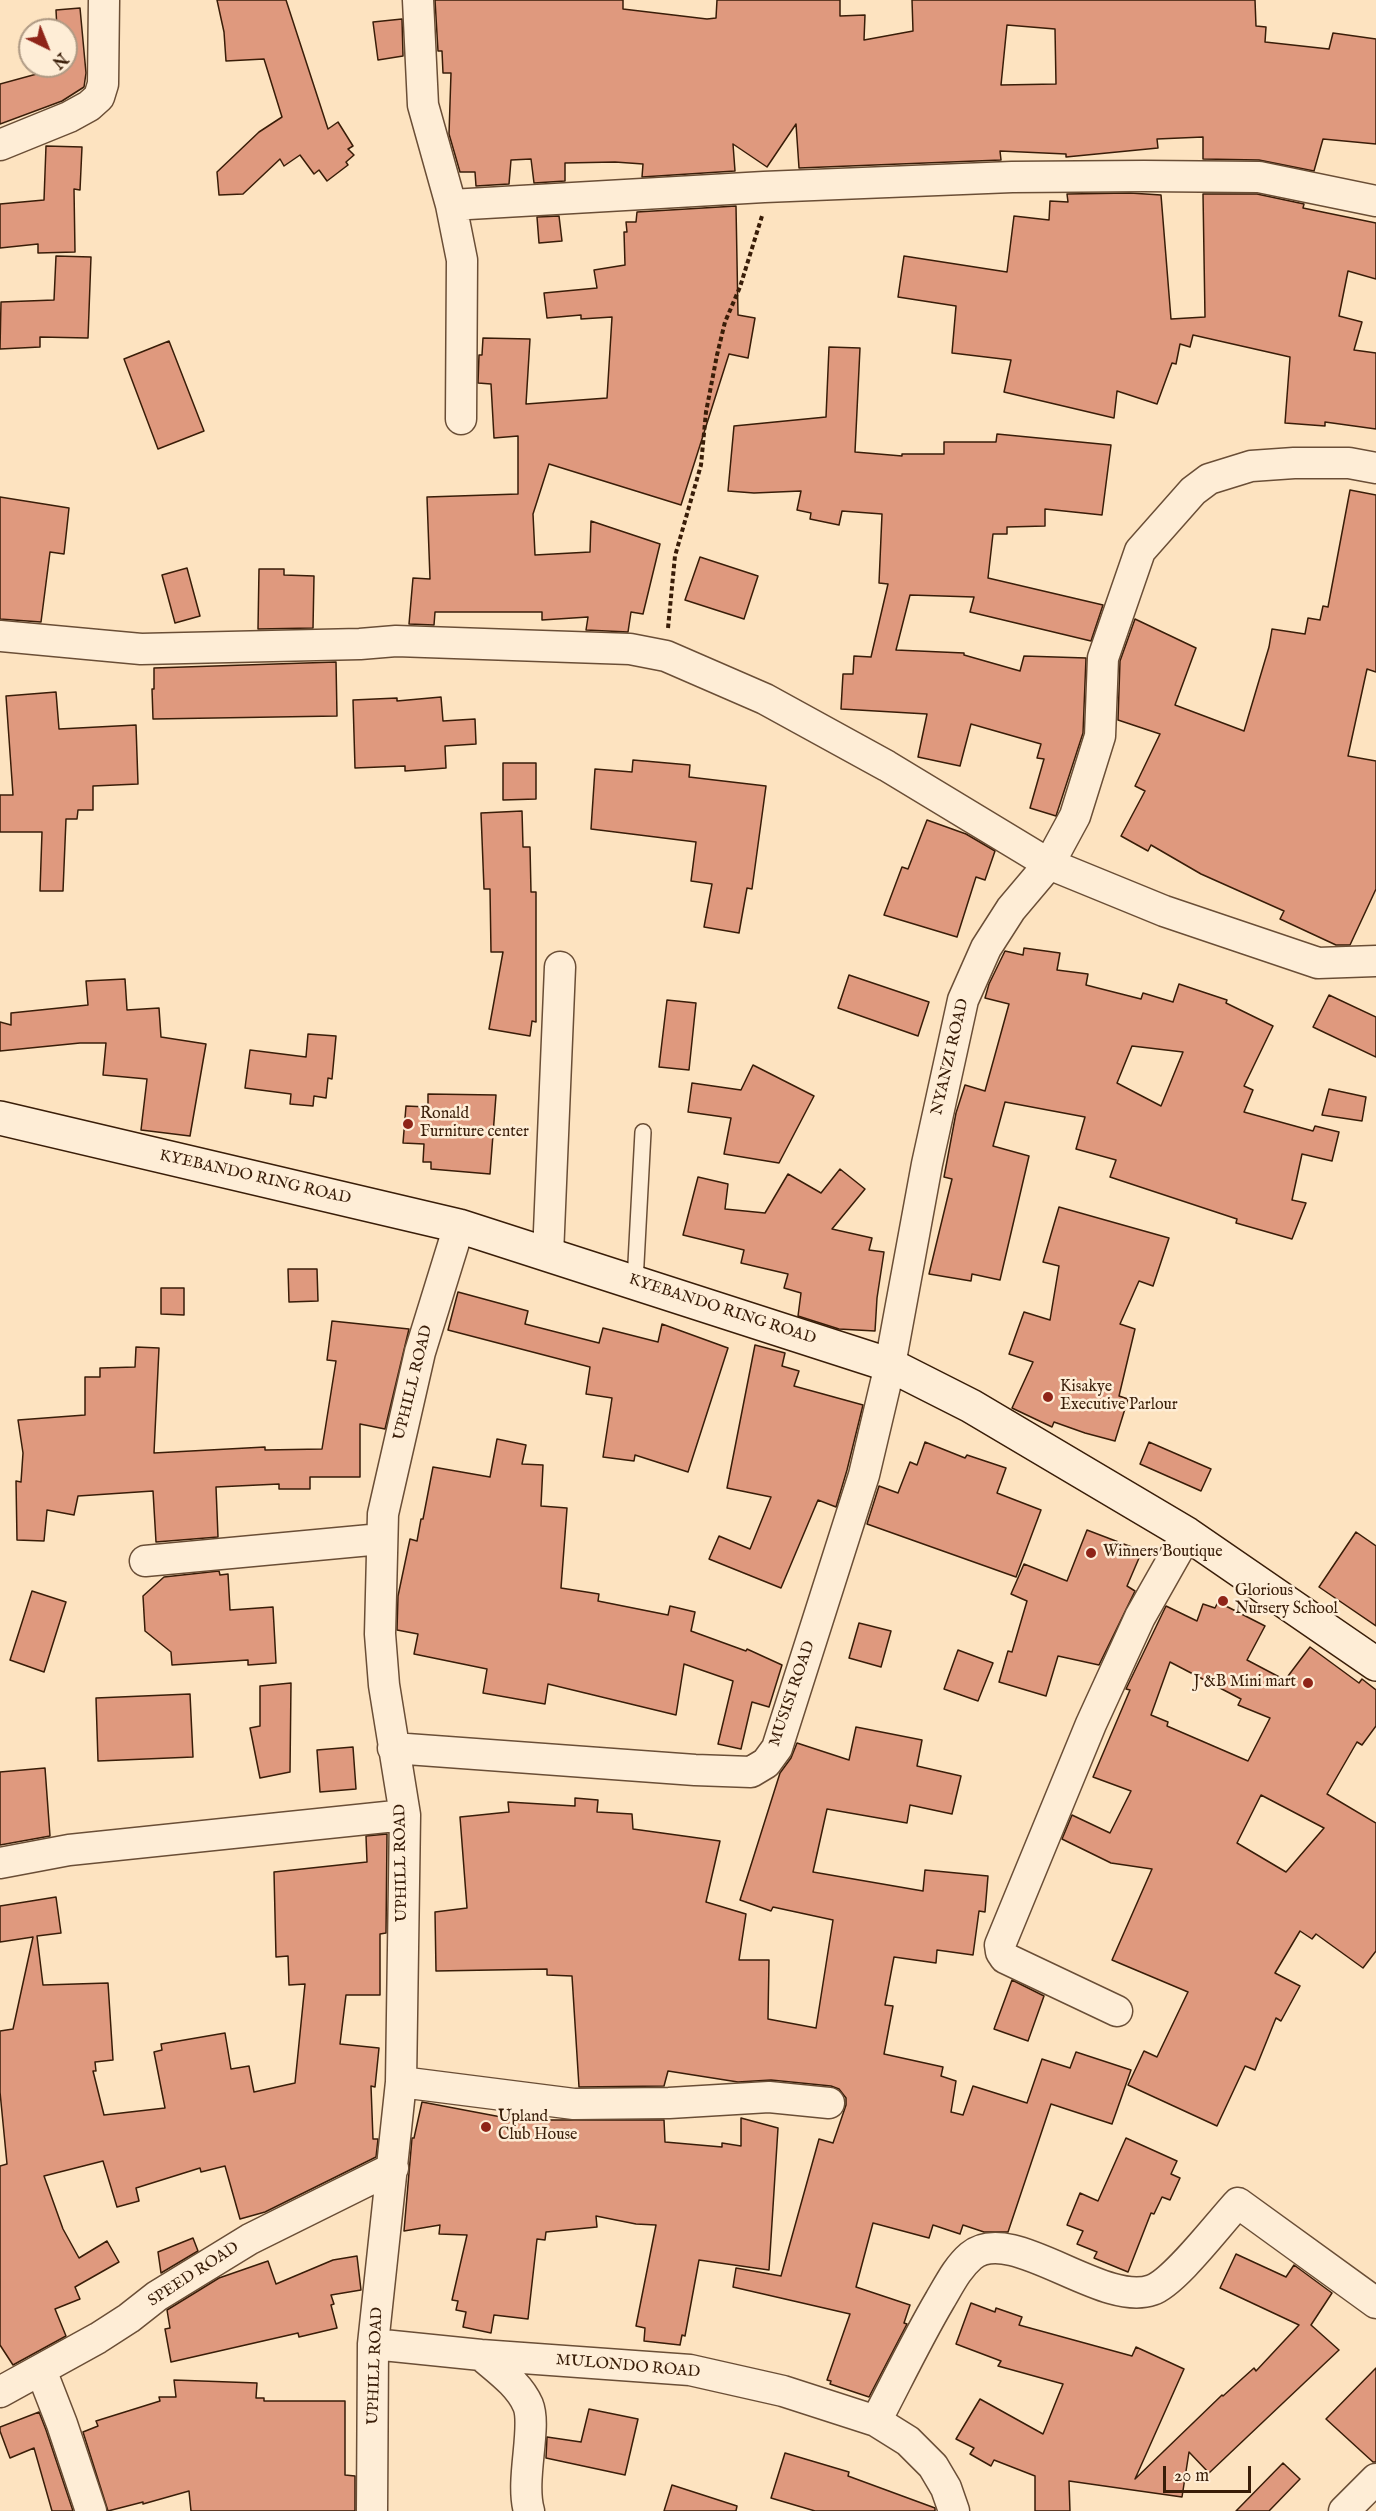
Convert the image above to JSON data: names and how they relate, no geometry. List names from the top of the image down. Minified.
{"streets":{"street":["NYANZI ROAD","KYEBANDO RING ROAD","UPHILL ROAD","MUSISI ROAD","SPEED ROAD","MULONDO ROAD"]},"crossings":[["NYANZI ROAD","KYEBANDO RING ROAD"],["NYANZI ROAD","MUSISI ROAD"],["KYEBANDO RING ROAD","UPHILL ROAD"],["KYEBANDO RING ROAD","MUSISI ROAD"],["UPHILL ROAD","MUSISI ROAD"],["UPHILL ROAD","SPEED ROAD"],["UPHILL ROAD","MULONDO ROAD"]],"places":["Ronald Furniture center","Kisakye Executive Parlour","Winners Boutique","Glorious Nursery School","J &B Mini mart","Upland Club House"],"scale_bar":"20 m","north":"bottom right"}
